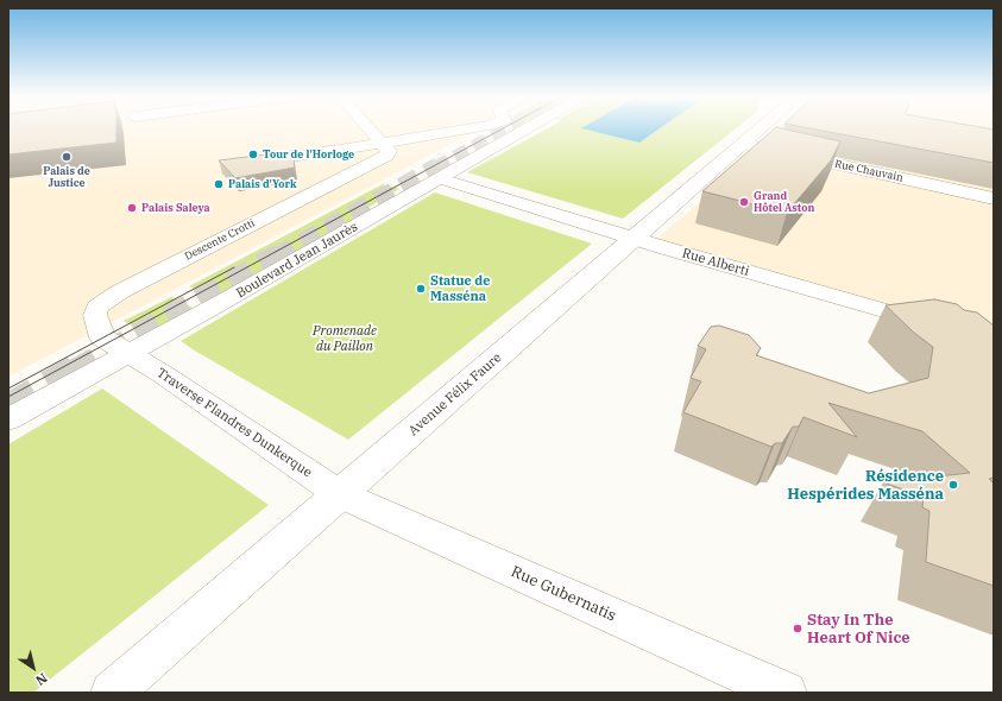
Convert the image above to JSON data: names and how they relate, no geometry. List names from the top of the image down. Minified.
{"streets":{"street":["Rue Chauvain","Descente Crotti","Boulevard Jean Jaurès","Rue Alberti","Avenue Félix Faure","Traverse Flandres Dunkerque","Rue Gubernatis"]},"crossings":[["Rue Chauvain","Avenue Félix Faure"],["Descente Crotti","Boulevard Jean Jaurès"],["Descente Crotti","Traverse Flandres Dunkerque"],["Boulevard Jean Jaurès","Rue Alberti"],["Boulevard Jean Jaurès","Traverse Flandres Dunkerque"],["Rue Alberti","Avenue Félix Faure"],["Avenue Félix Faure","Traverse Flandres Dunkerque"],["Avenue Félix Faure","Rue Gubernatis"],["Traverse Flandres Dunkerque","Rue Gubernatis"]],"parks":["Promenade du Paillon"],"places":["Tour de l'Horloge","Palais de Justice","Palais d'York","Grand Hôtel Aston","Palais Saleya","Statue de Masséna","Résidence Hespérides Masséna","Stay In The Heart Of Nice"],"north":"bottom right"}
